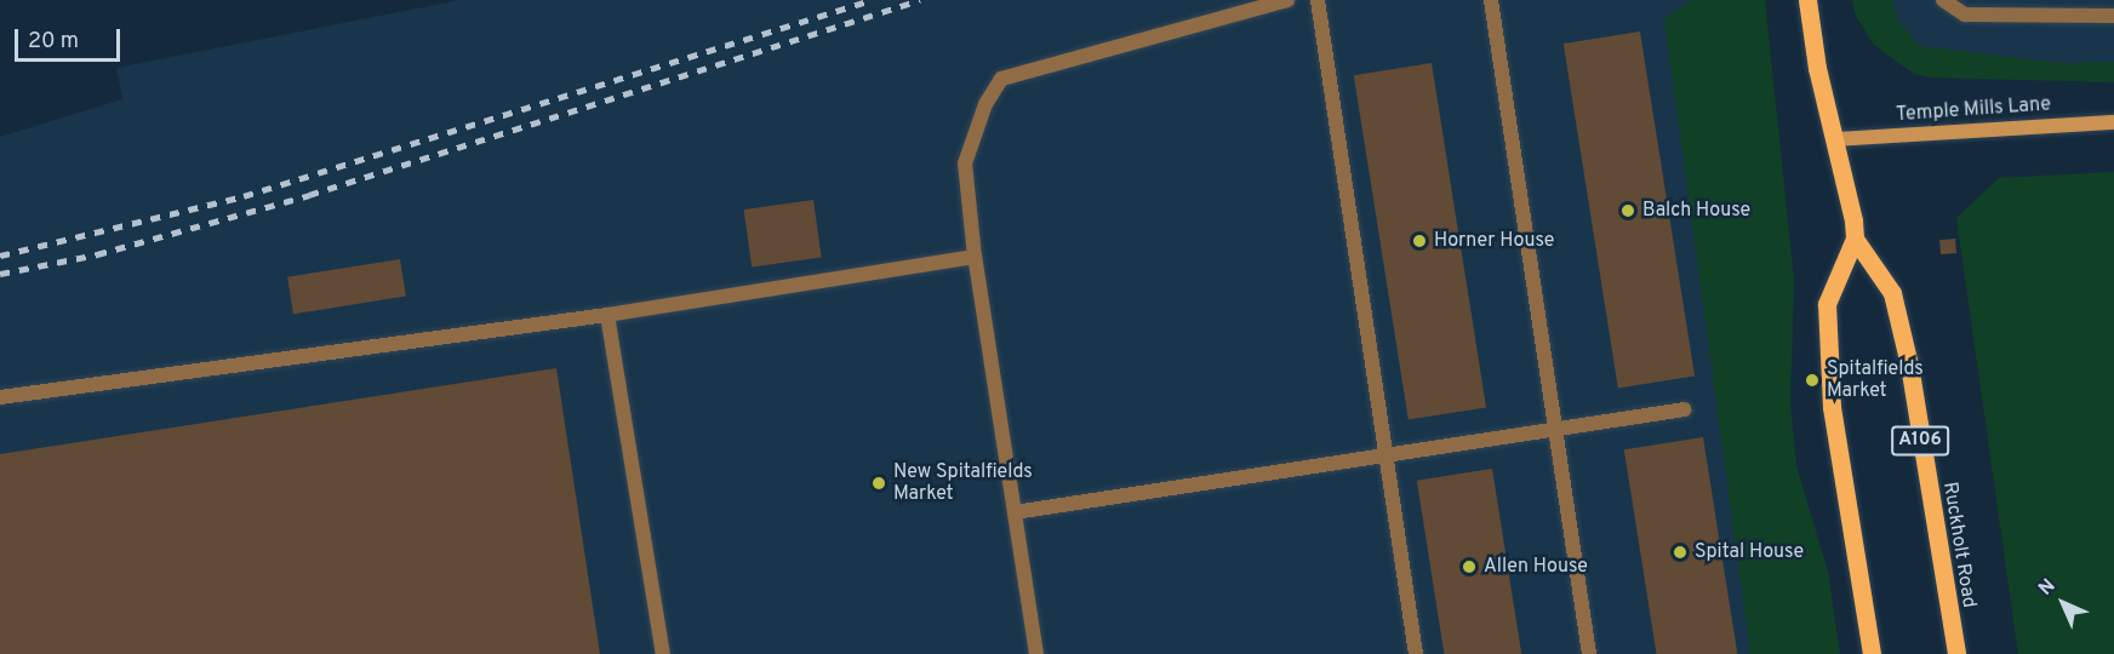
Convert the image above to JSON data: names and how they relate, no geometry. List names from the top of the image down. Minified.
{"streets":{"main road":["A106","Ruckholt Road"],"street":["Temple Mills Lane"]},"crossings":[["Temple Mills Lane","Ruckholt Road"]],"places":["Balch House","Horner House","Spitalfields Market","New Spitalfields Market","Spital House","Allen House"],"scale_bar":"20 m","north":"top left"}
